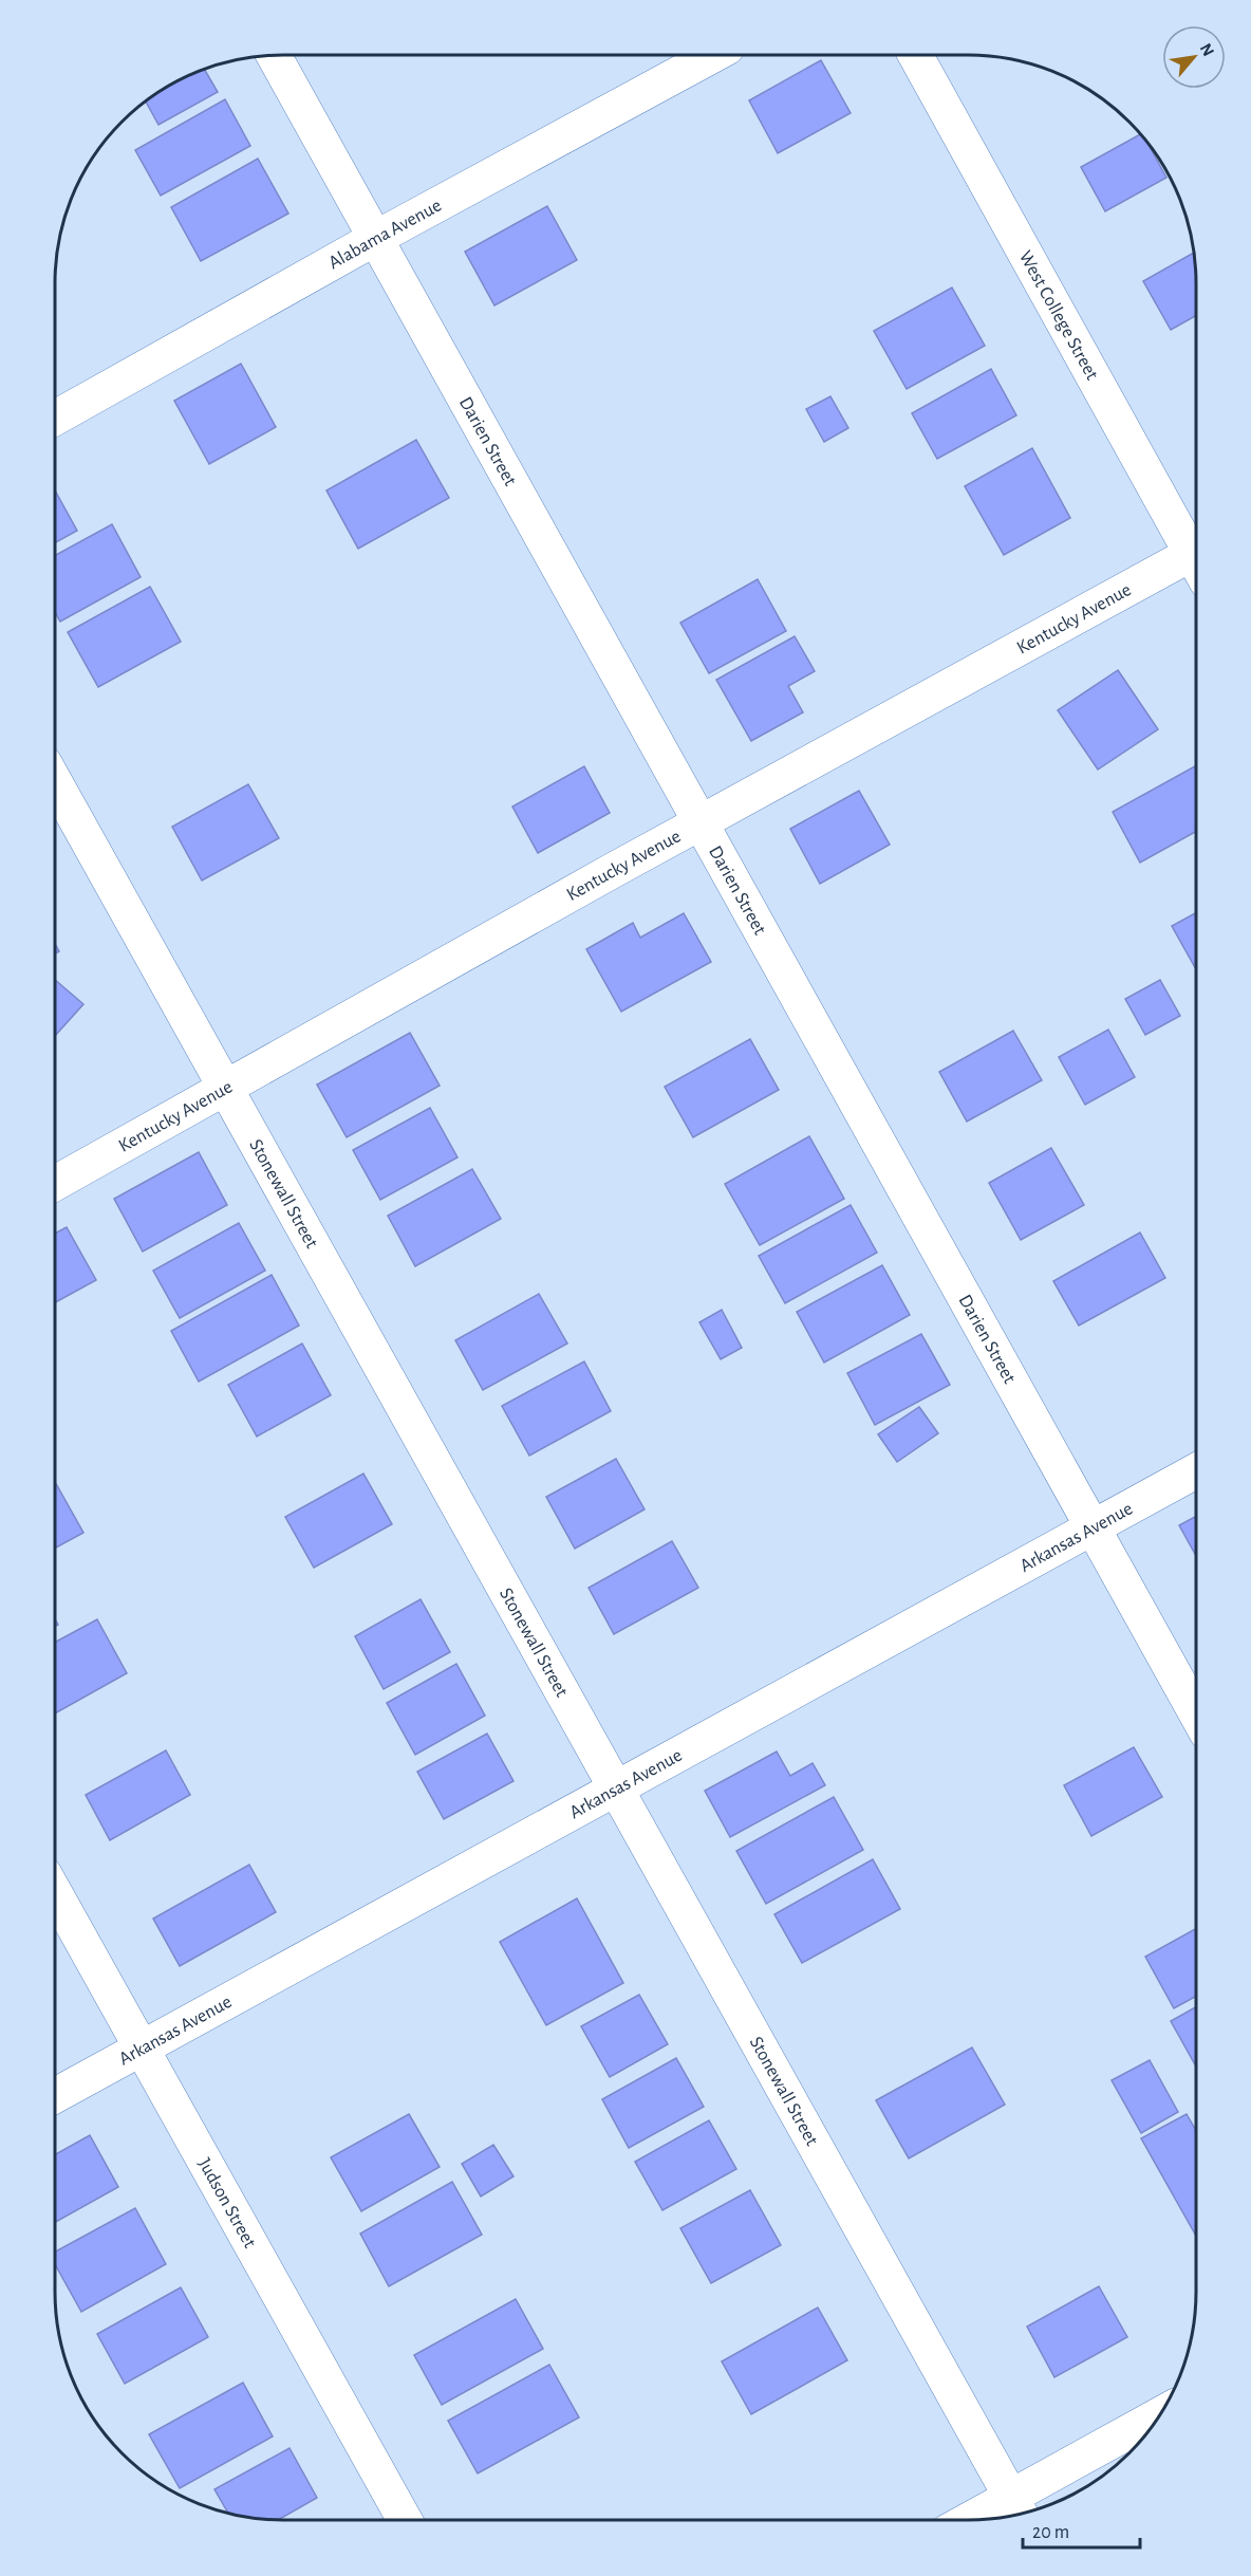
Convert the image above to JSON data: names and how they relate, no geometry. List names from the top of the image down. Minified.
{"streets":{"street":["Alabama Avenue","West College Street","Darien Street","Kentucky Avenue","Stonewall Street","Arkansas Avenue","Judson Street"]},"crossings":[["Alabama Avenue","Darien Street"],["Darien Street","Kentucky Avenue"],["Darien Street","Arkansas Avenue"],["Kentucky Avenue","Stonewall Street"],["Stonewall Street","Arkansas Avenue"],["Arkansas Avenue","Judson Street"]],"scale_bar":"20 m","north":"top right"}
